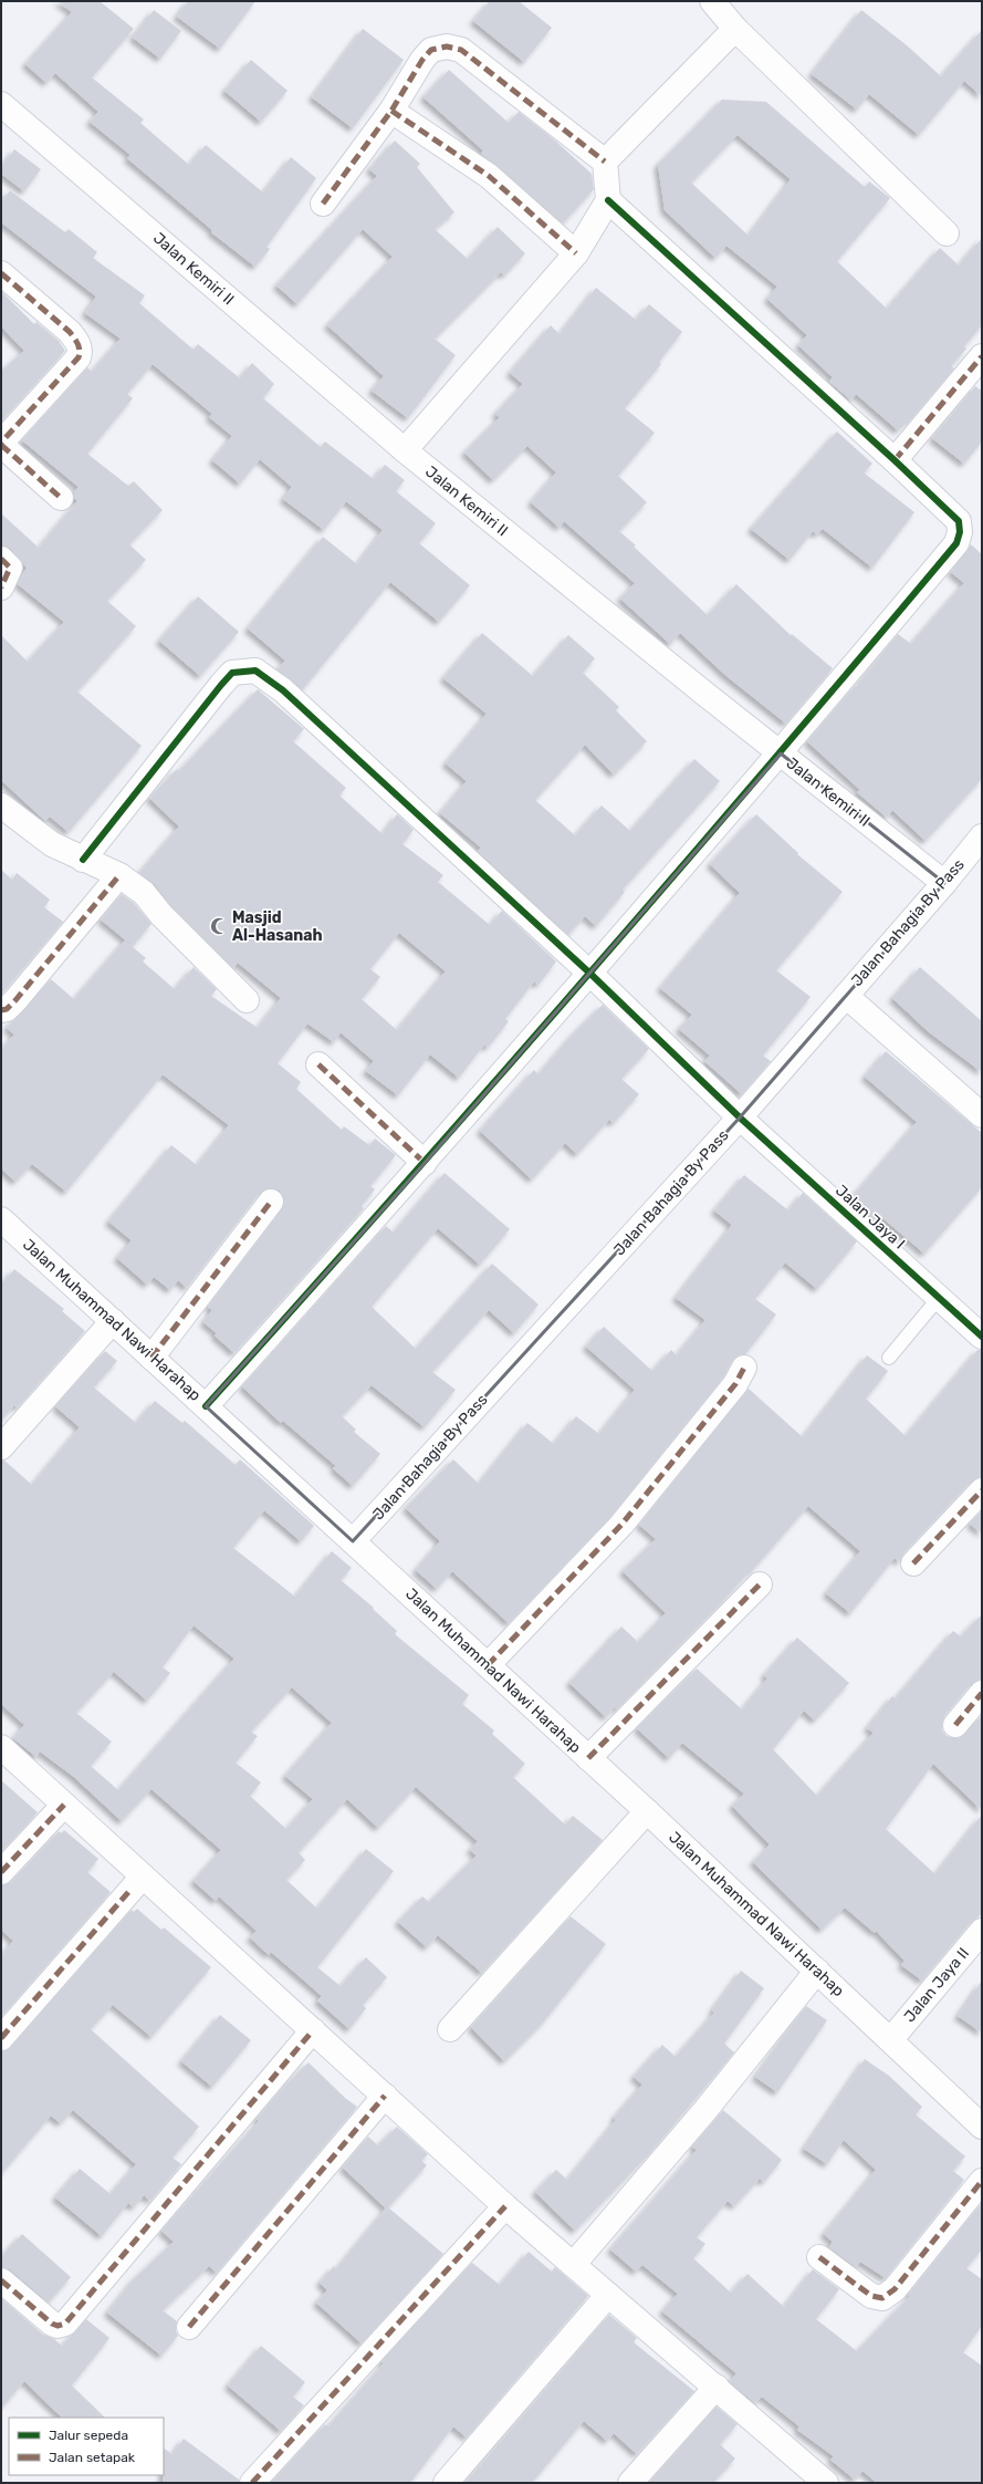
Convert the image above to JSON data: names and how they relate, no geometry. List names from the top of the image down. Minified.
{"streets":{"street":["Jalan Kemiri II","Jalan Bahagia By Pass","Jalan Jaya I","Jalan Muhammad Nawi Harahap","Jalan Jaya II"]},"crossings":[["Jalan Kemiri II","Jalan Bahagia By Pass"],["Jalan Bahagia By Pass","Jalan Jaya I"],["Jalan Bahagia By Pass","Jalan Muhammad Nawi Harahap"],["Jalan Muhammad Nawi Harahap","Jalan Jaya II"]],"places":{"mosque":["Masjid Al-Hasanah"]},"legend":["Jalur sepeda","Jalan setapak"]}
